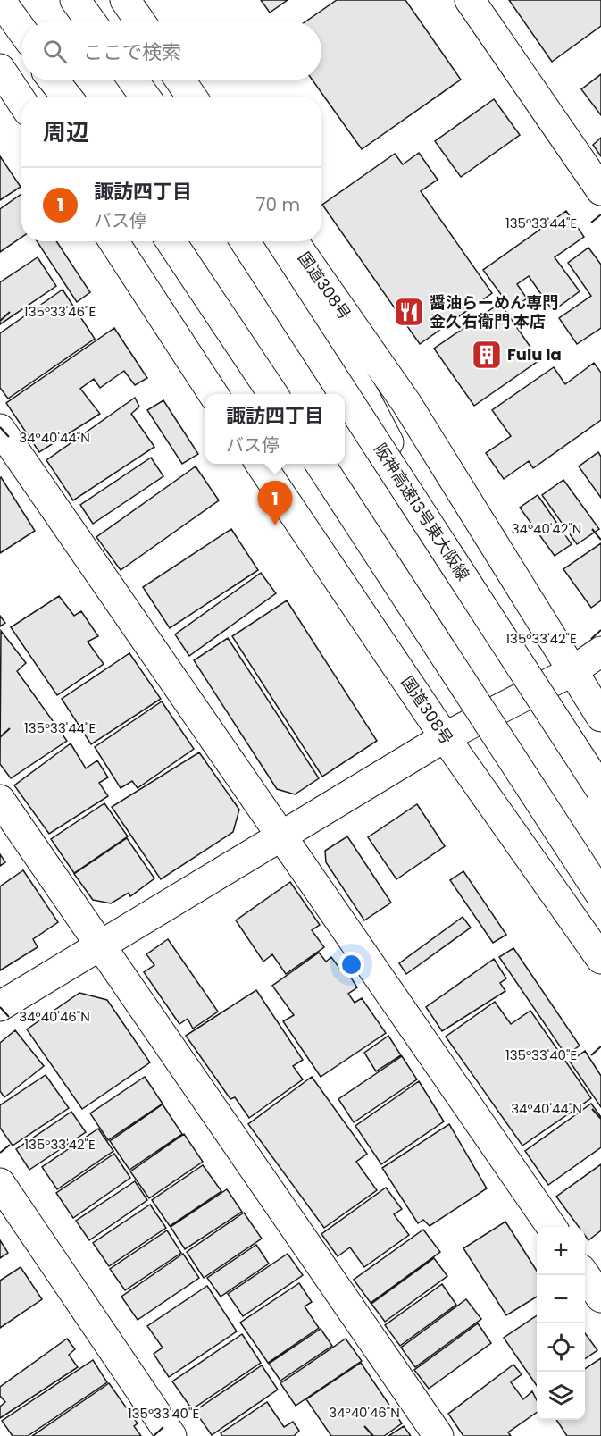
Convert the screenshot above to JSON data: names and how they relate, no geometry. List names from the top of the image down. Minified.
{"streets":{"main road":["国道308号","阪神高速13号東大阪線"]},"places":{"restaurant":["醤油らーめん専門 金久右衛門 本店"],"building":["Fulu la"]},"page":{"search":"ここで検索","heading":"周辺","list":[{"mark":"1","name":"諏訪四丁目","note":"バス停","value":"70 m"}],"popup":["諏訪四丁目","バス停"],"pins":"1","map_buttons":["+","−"]},"coordinates":["135°33'44\"E","135°33'46\"E","34°40'44\"N","34°40'42\"N","135°33'42\"E","34°40'46\"N","135°33'40\"E"]}
